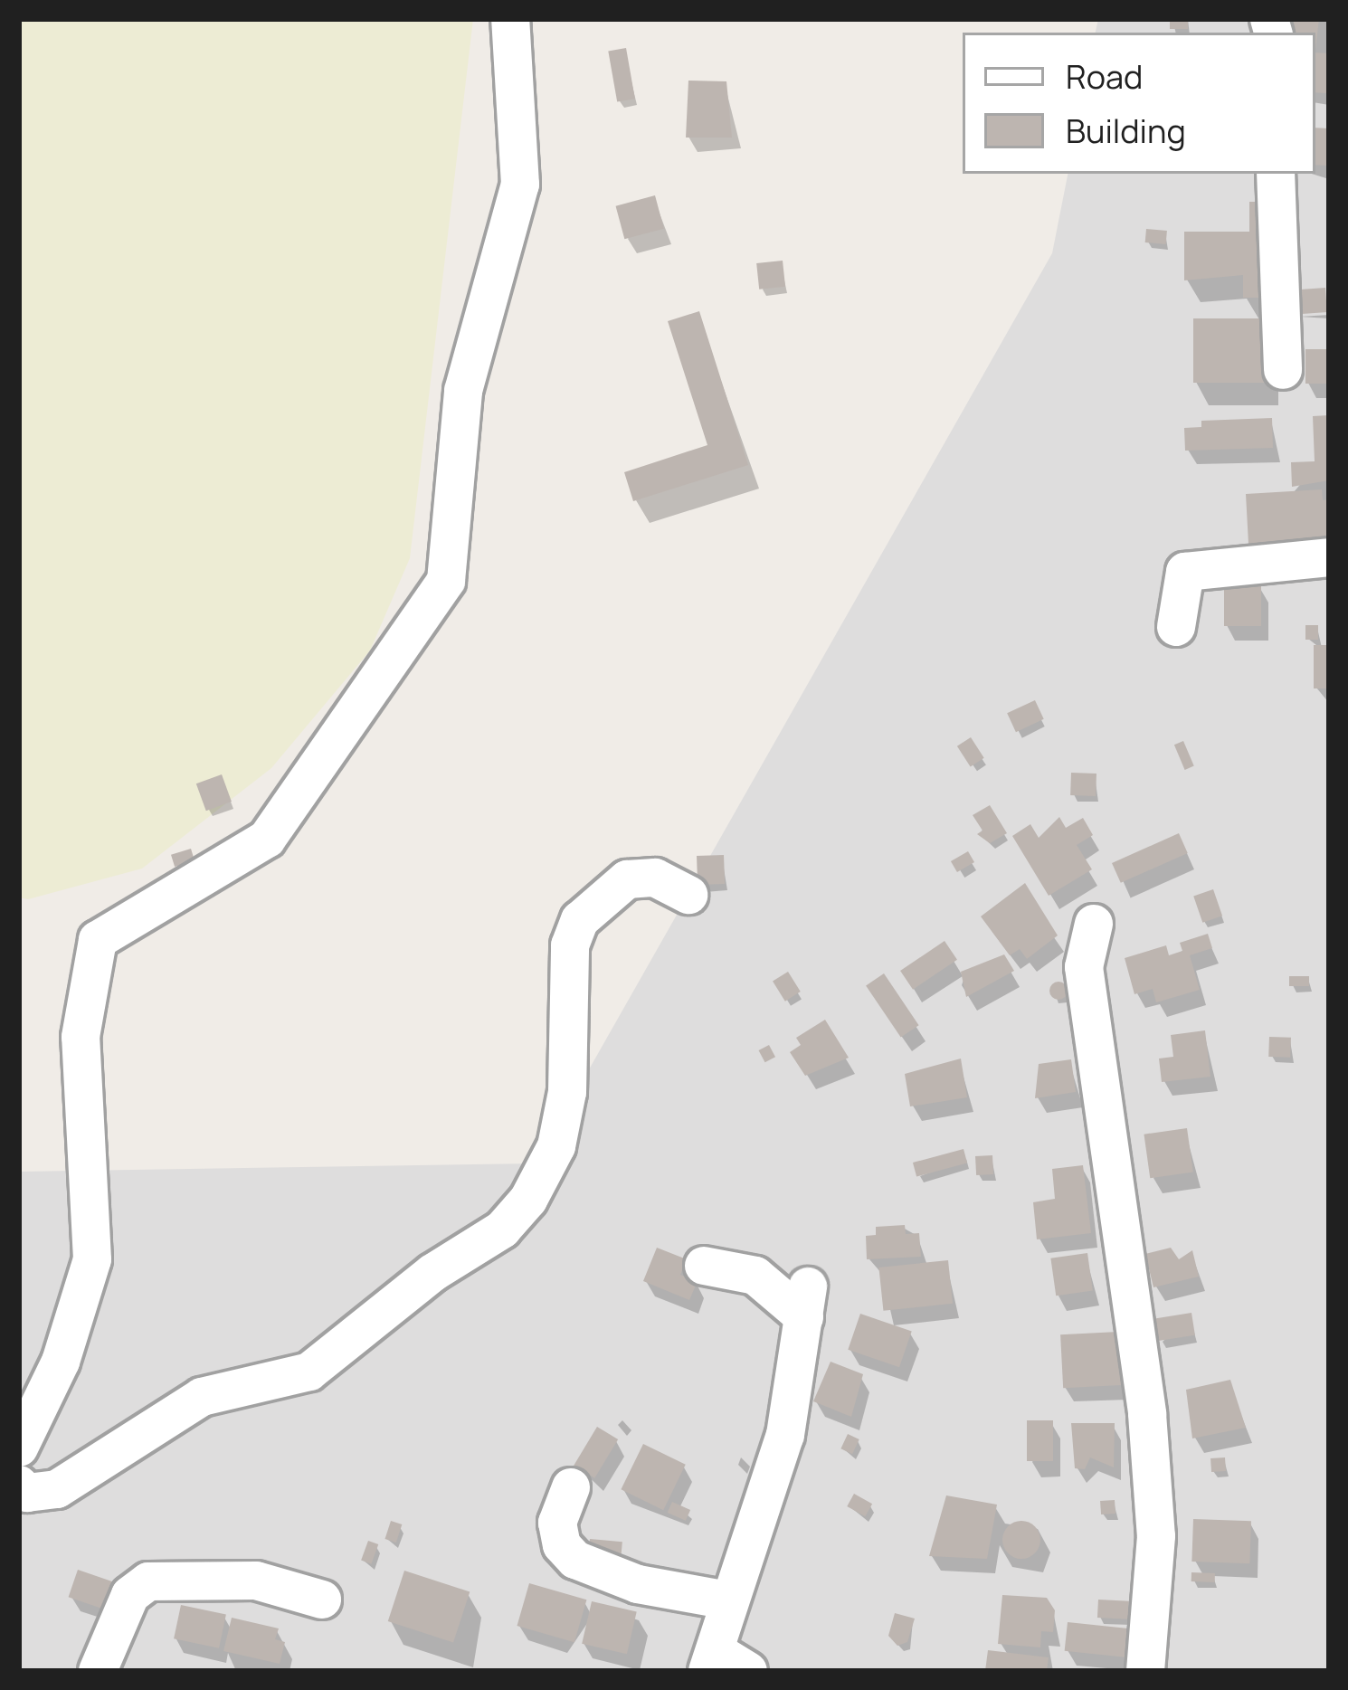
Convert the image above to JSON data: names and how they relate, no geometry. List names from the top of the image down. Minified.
{"legend":["Road","Building"]}
